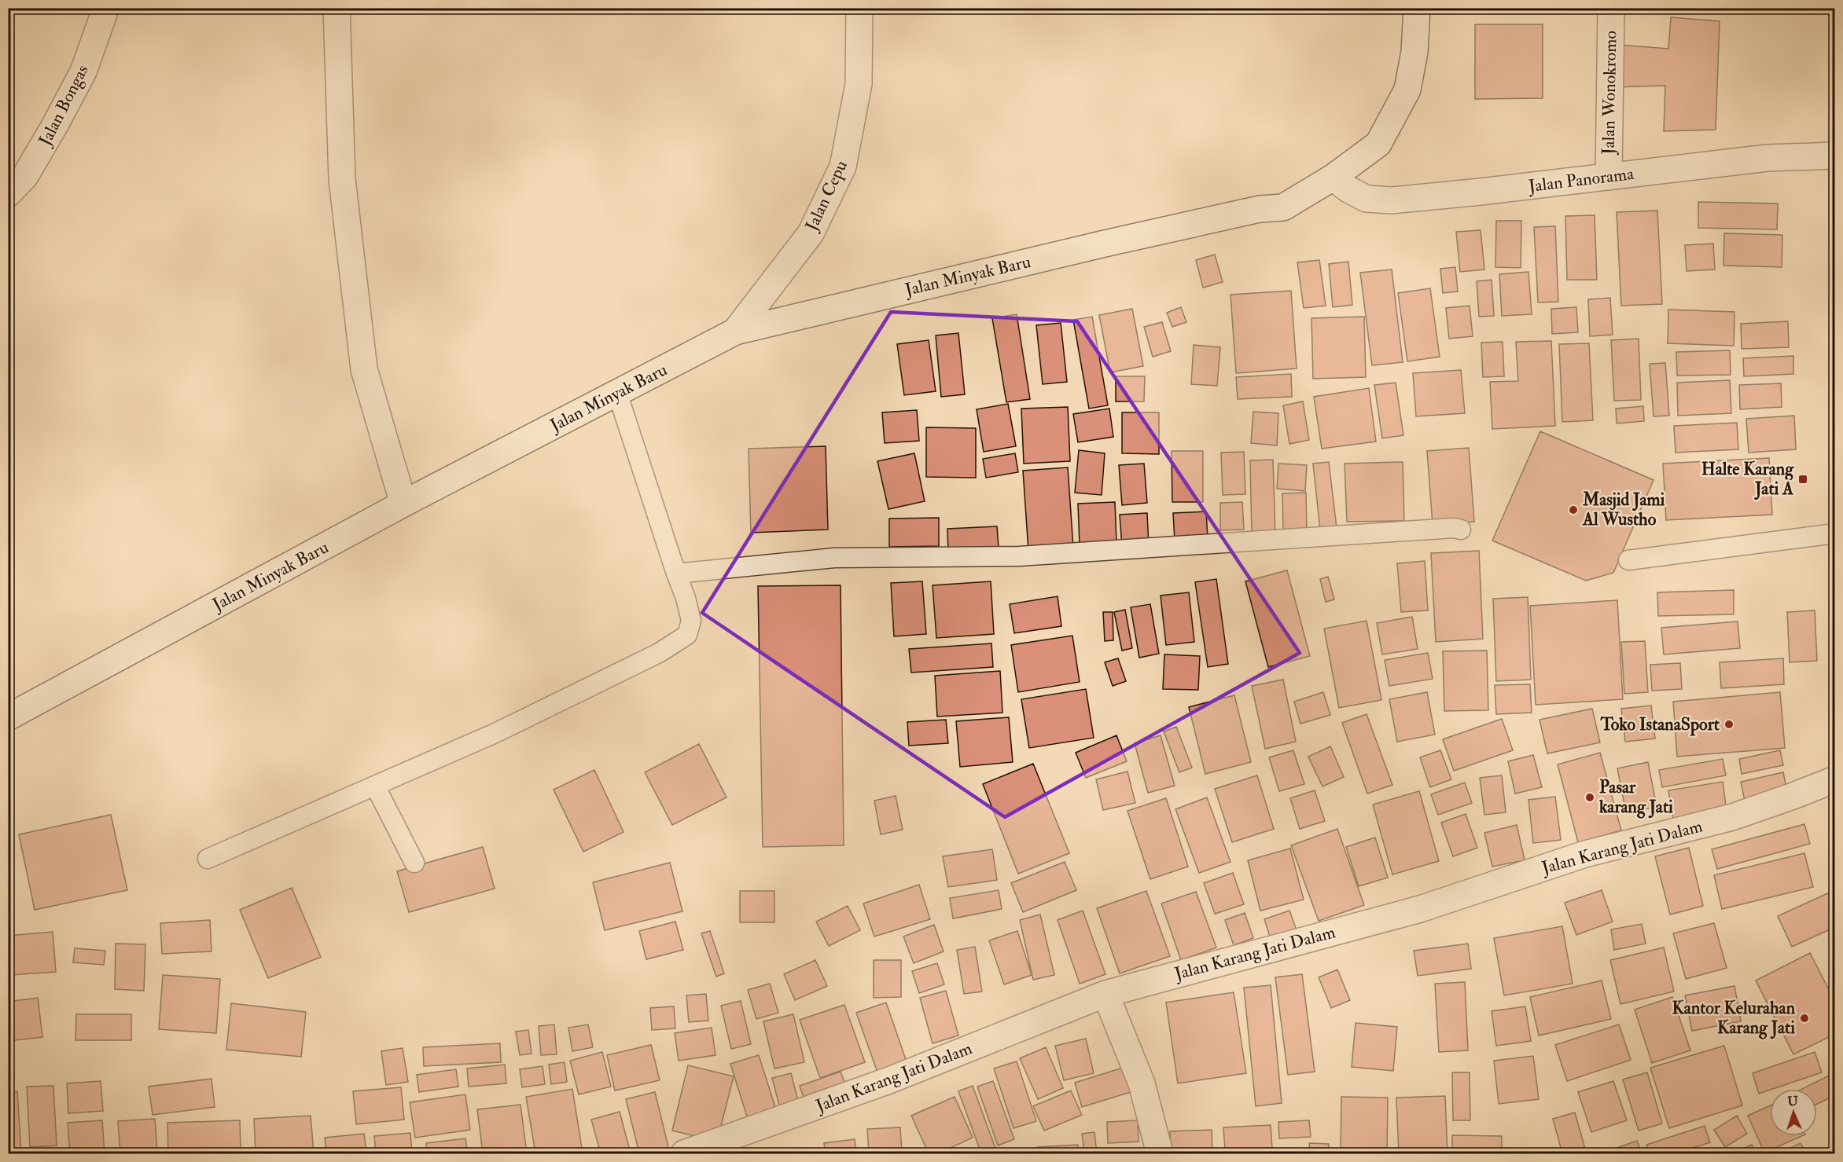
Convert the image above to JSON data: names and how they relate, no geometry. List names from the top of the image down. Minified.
{"streets":{"street":["Jalan Wonokromo","Jalan Bongas","Jalan Panorama","Jalan Cepu","Jalan Minyak Baru","Jalan Karang Jati Dalam"]},"crossings":[["Jalan Wonokromo","Jalan Panorama"],["Jalan Panorama","Jalan Minyak Baru"],["Jalan Cepu","Jalan Minyak Baru"]],"places":{"transit":["Halte Karang Jati A"],"other":["Masjid Jami Al Wustho","Toko IstanaSport","Pasar karang Jati","Kantor Kelurahan Karang Jati"]},"north":"top"}
